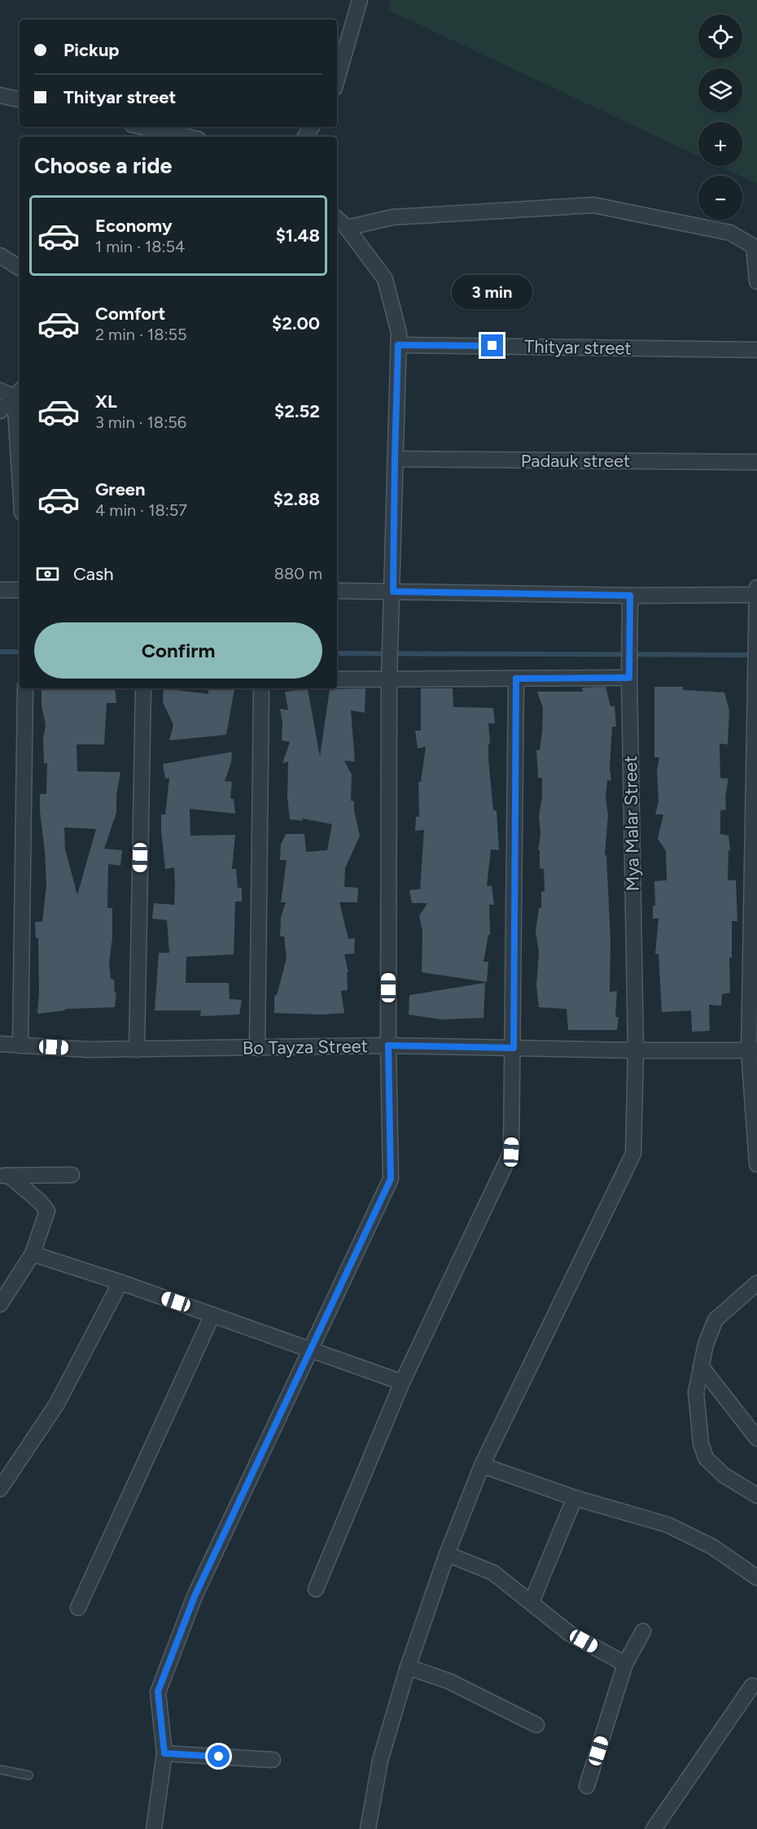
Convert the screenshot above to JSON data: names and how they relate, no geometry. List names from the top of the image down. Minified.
{"streets":{"street":["Thityar street","Padauk street","Mya Malar Street","Bo Tayza Street"]},"crossings":[["Mya Malar Street","Bo Tayza Street"]],"page":{"map_buttons":["+","−"],"banner":["Pickup","Thityar street"],"heading":"Choose a ride","list":[{"name":"Economy","note":"1 min · 18:54","value":"$1.48"},{"name":"Comfort","note":"2 min · 18:55","value":"$2.00"},{"name":"XL","note":"3 min · 18:56","value":"$2.52"},{"name":"Green","note":"4 min · 18:57","value":"$2.88"}],"bubble":"3 min","pay":["Cash","880 m"],"buttons":"Confirm"}}
